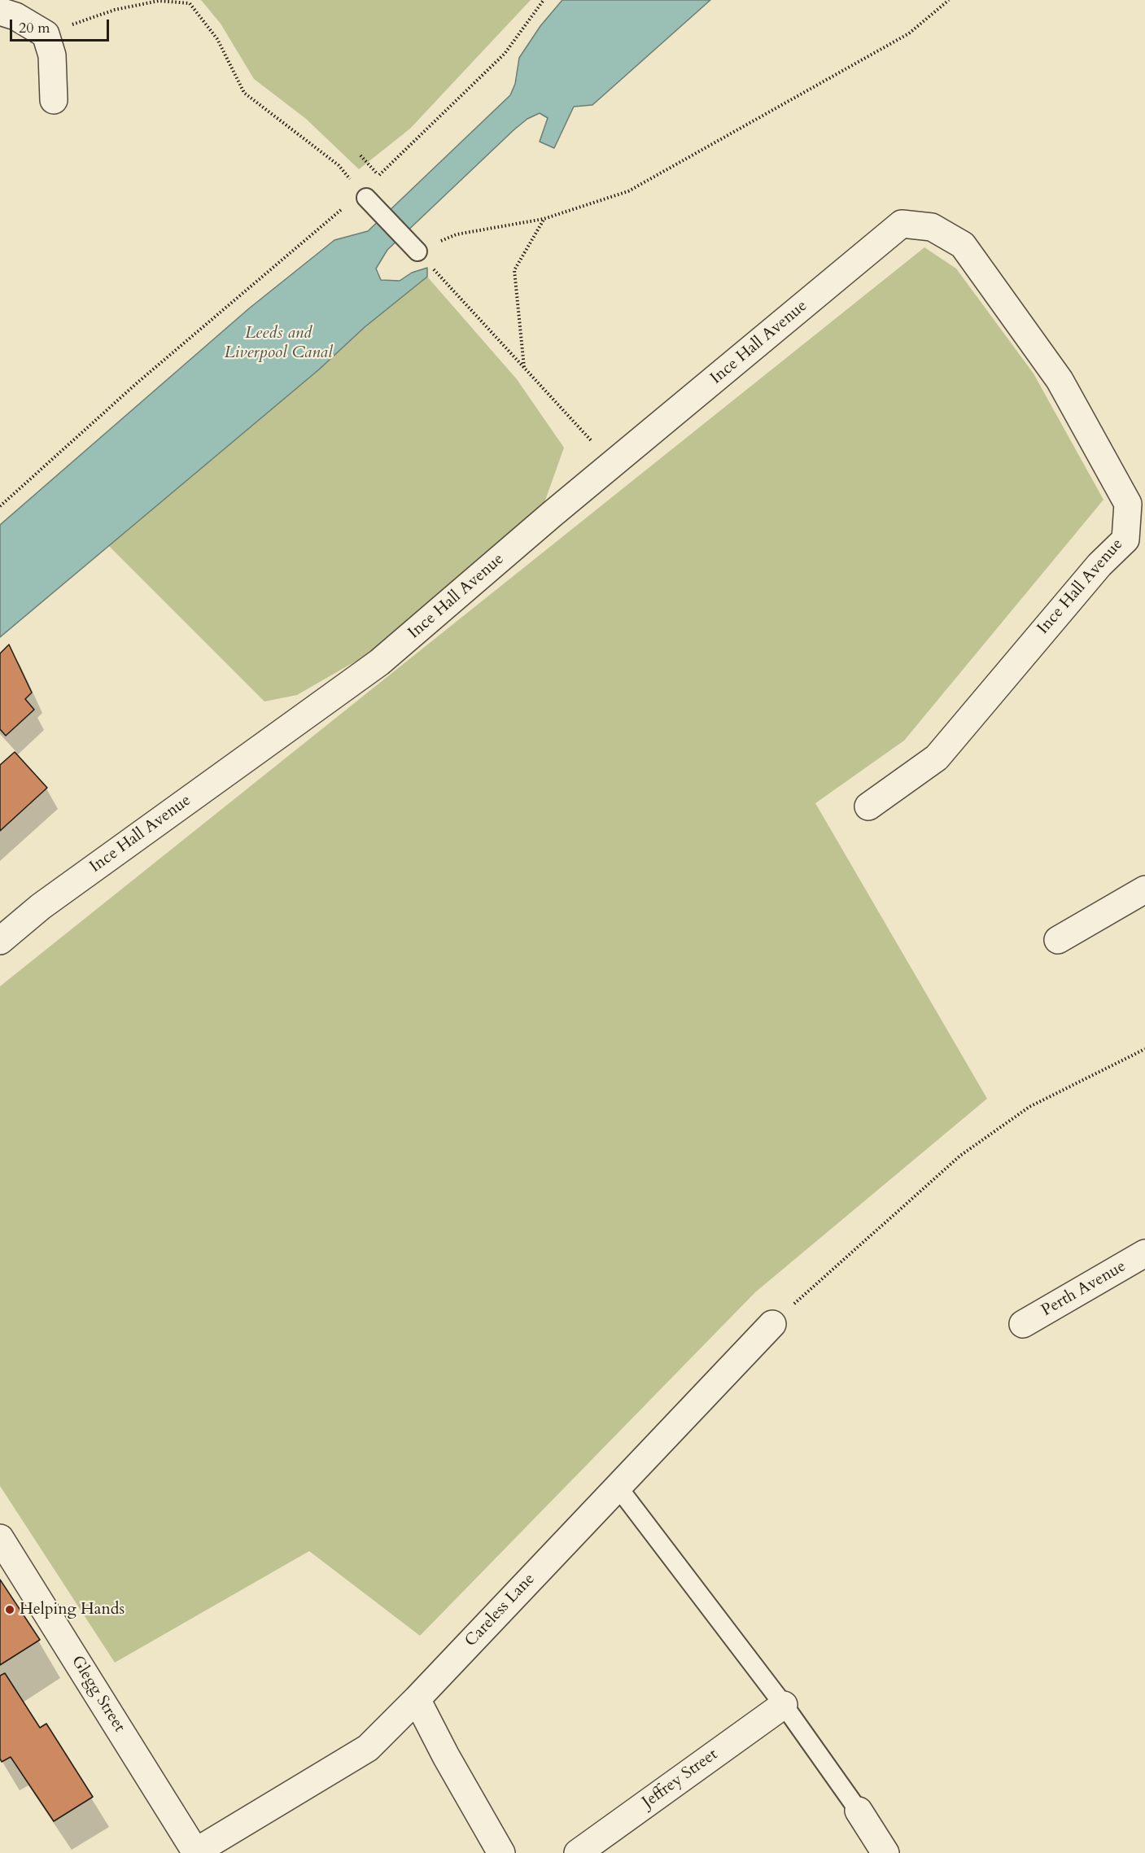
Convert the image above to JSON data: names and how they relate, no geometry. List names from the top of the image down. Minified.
{"streets":{"street":["Ince Hall Avenue","Perth Avenue","Careless Lane","Glegg Street","Jeffrey Street"]},"crossings":[["Careless Lane","Glegg Street"]],"water":["Leeds and Liverpool Canal"],"places":["Helping Hands"],"scale_bar":"20 m"}
